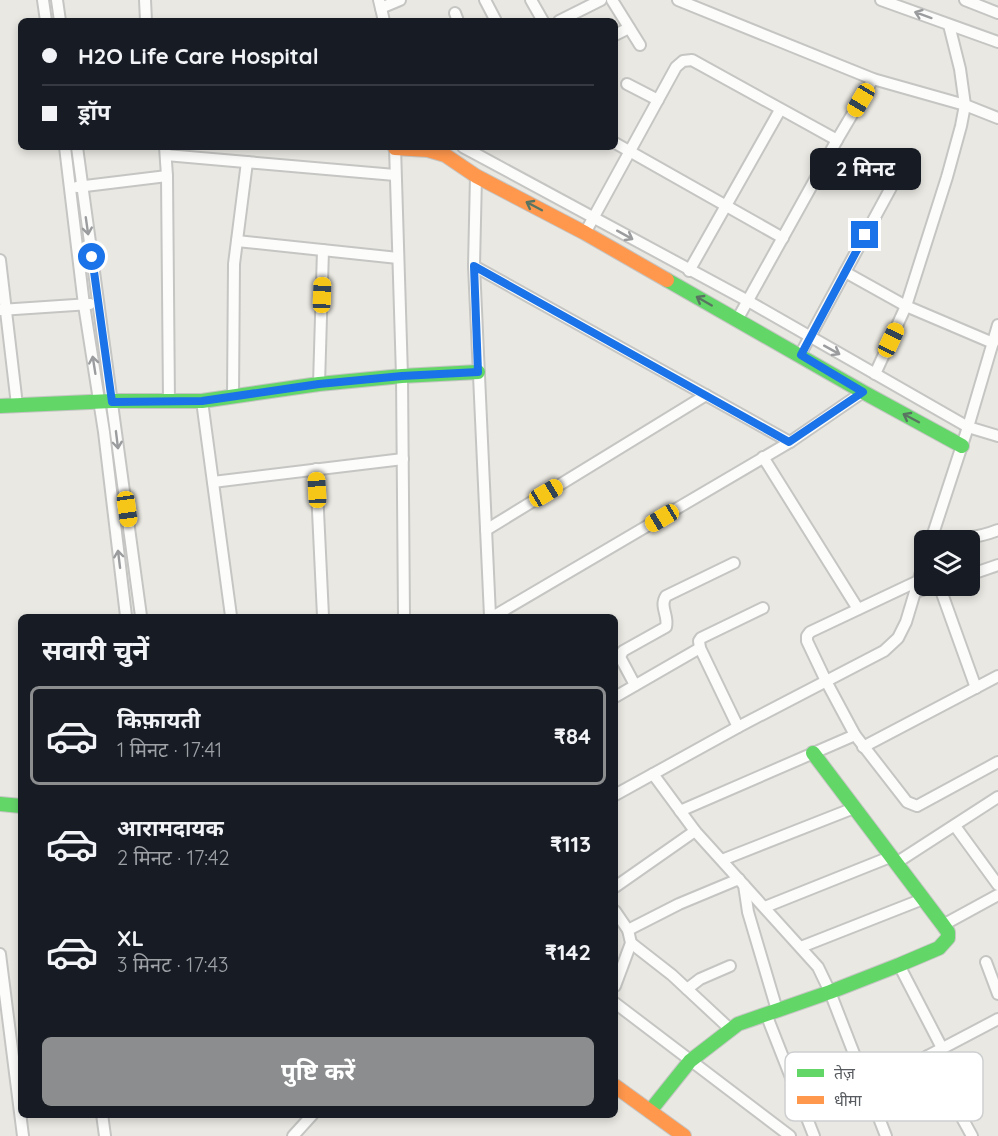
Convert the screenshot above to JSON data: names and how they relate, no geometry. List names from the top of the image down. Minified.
{"legend":["तेज़","धीमा"],"page":{"banner":["H2O Life Care Hospital","ड्रॉप"],"bubble":"2 मिनट","heading":"सवारी चुनें","list":[{"name":"किफ़ायती","note":"1 मिनट · 17:41","value":"₹84"},{"name":"आरामदायक","note":"2 मिनट · 17:42","value":"₹113"},{"name":"XL","note":"3 मिनट · 17:43","value":"₹142"}],"buttons":"पुष्टि करें"}}
